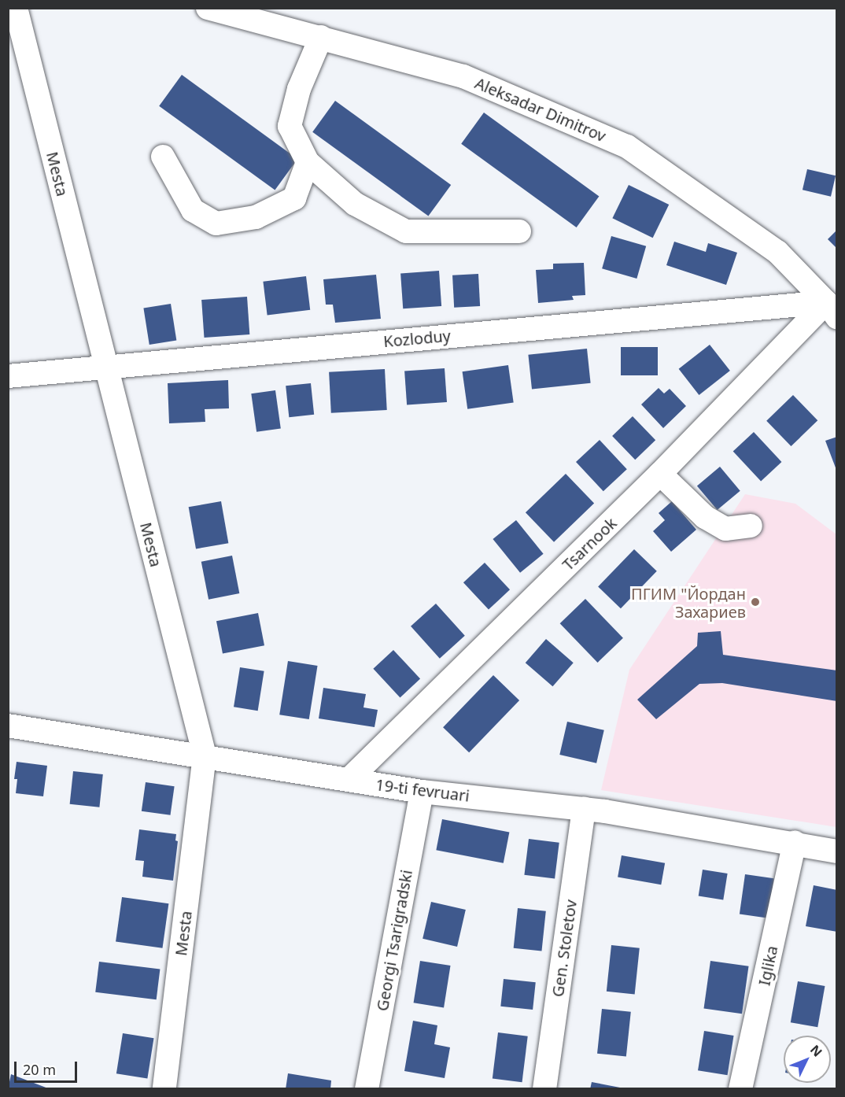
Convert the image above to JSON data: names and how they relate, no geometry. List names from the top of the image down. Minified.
{"streets":{"street":["Aleksadar Dimitrov","Mesta","Kozloduy","Tsarnook","19-ti fevruari","Georgi Tsarigradski","Gen. Stoletov","Iglika"]},"crossings":[["Aleksadar Dimitrov","Kozloduy"],["Aleksadar Dimitrov","Tsarnook"],["Mesta","Kozloduy"],["Mesta","19-ti fevruari"],["Kozloduy","Tsarnook"],["Tsarnook","19-ti fevruari"],["19-ti fevruari","Georgi Tsarigradski"],["19-ti fevruari","Gen. Stoletov"],["19-ti fevruari","Iglika"]],"places":["ПГИМ \"Йордан Захариев"],"scale_bar":"20 m","north":"top right"}
